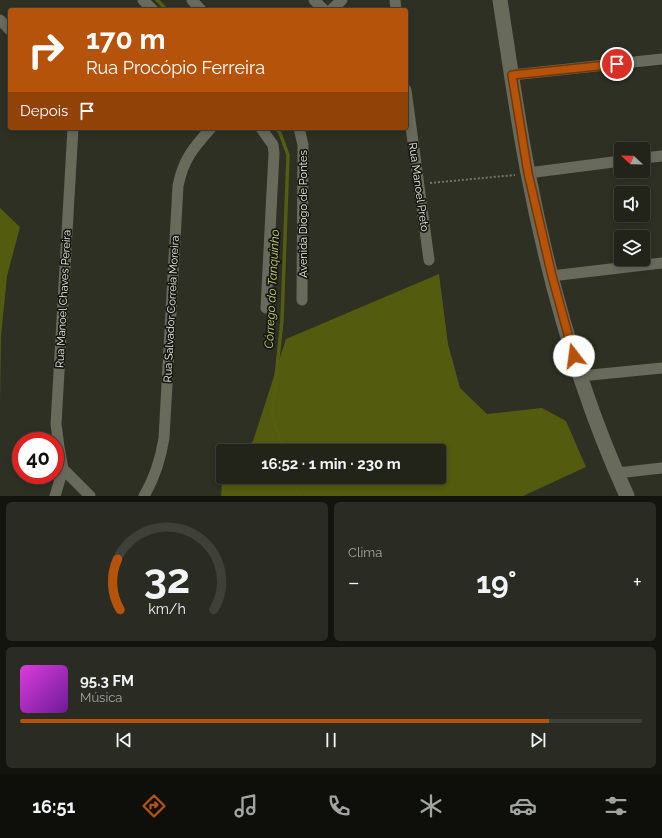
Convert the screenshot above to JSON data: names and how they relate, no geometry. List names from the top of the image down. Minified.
{"streets":{"street":["Rua Manoel Preto","Avenida Diogo de Pontes","Rua Manoel Chaves Pereira","Rua Salvador Correia Moreira"]},"water":["Córrego do Tanquinho"],"north":"left","page":{"turn":["170 m","Rua Procópio Ferreira"],"then":"Depois","limit":"40","trip":"16:52 · 1 min · 230 m","tile":"Clima","heat":["−","19°","+"],"song":["95.3 FM","Música"],"tabs":"16:51","gauge":["32","km/h"]}}
